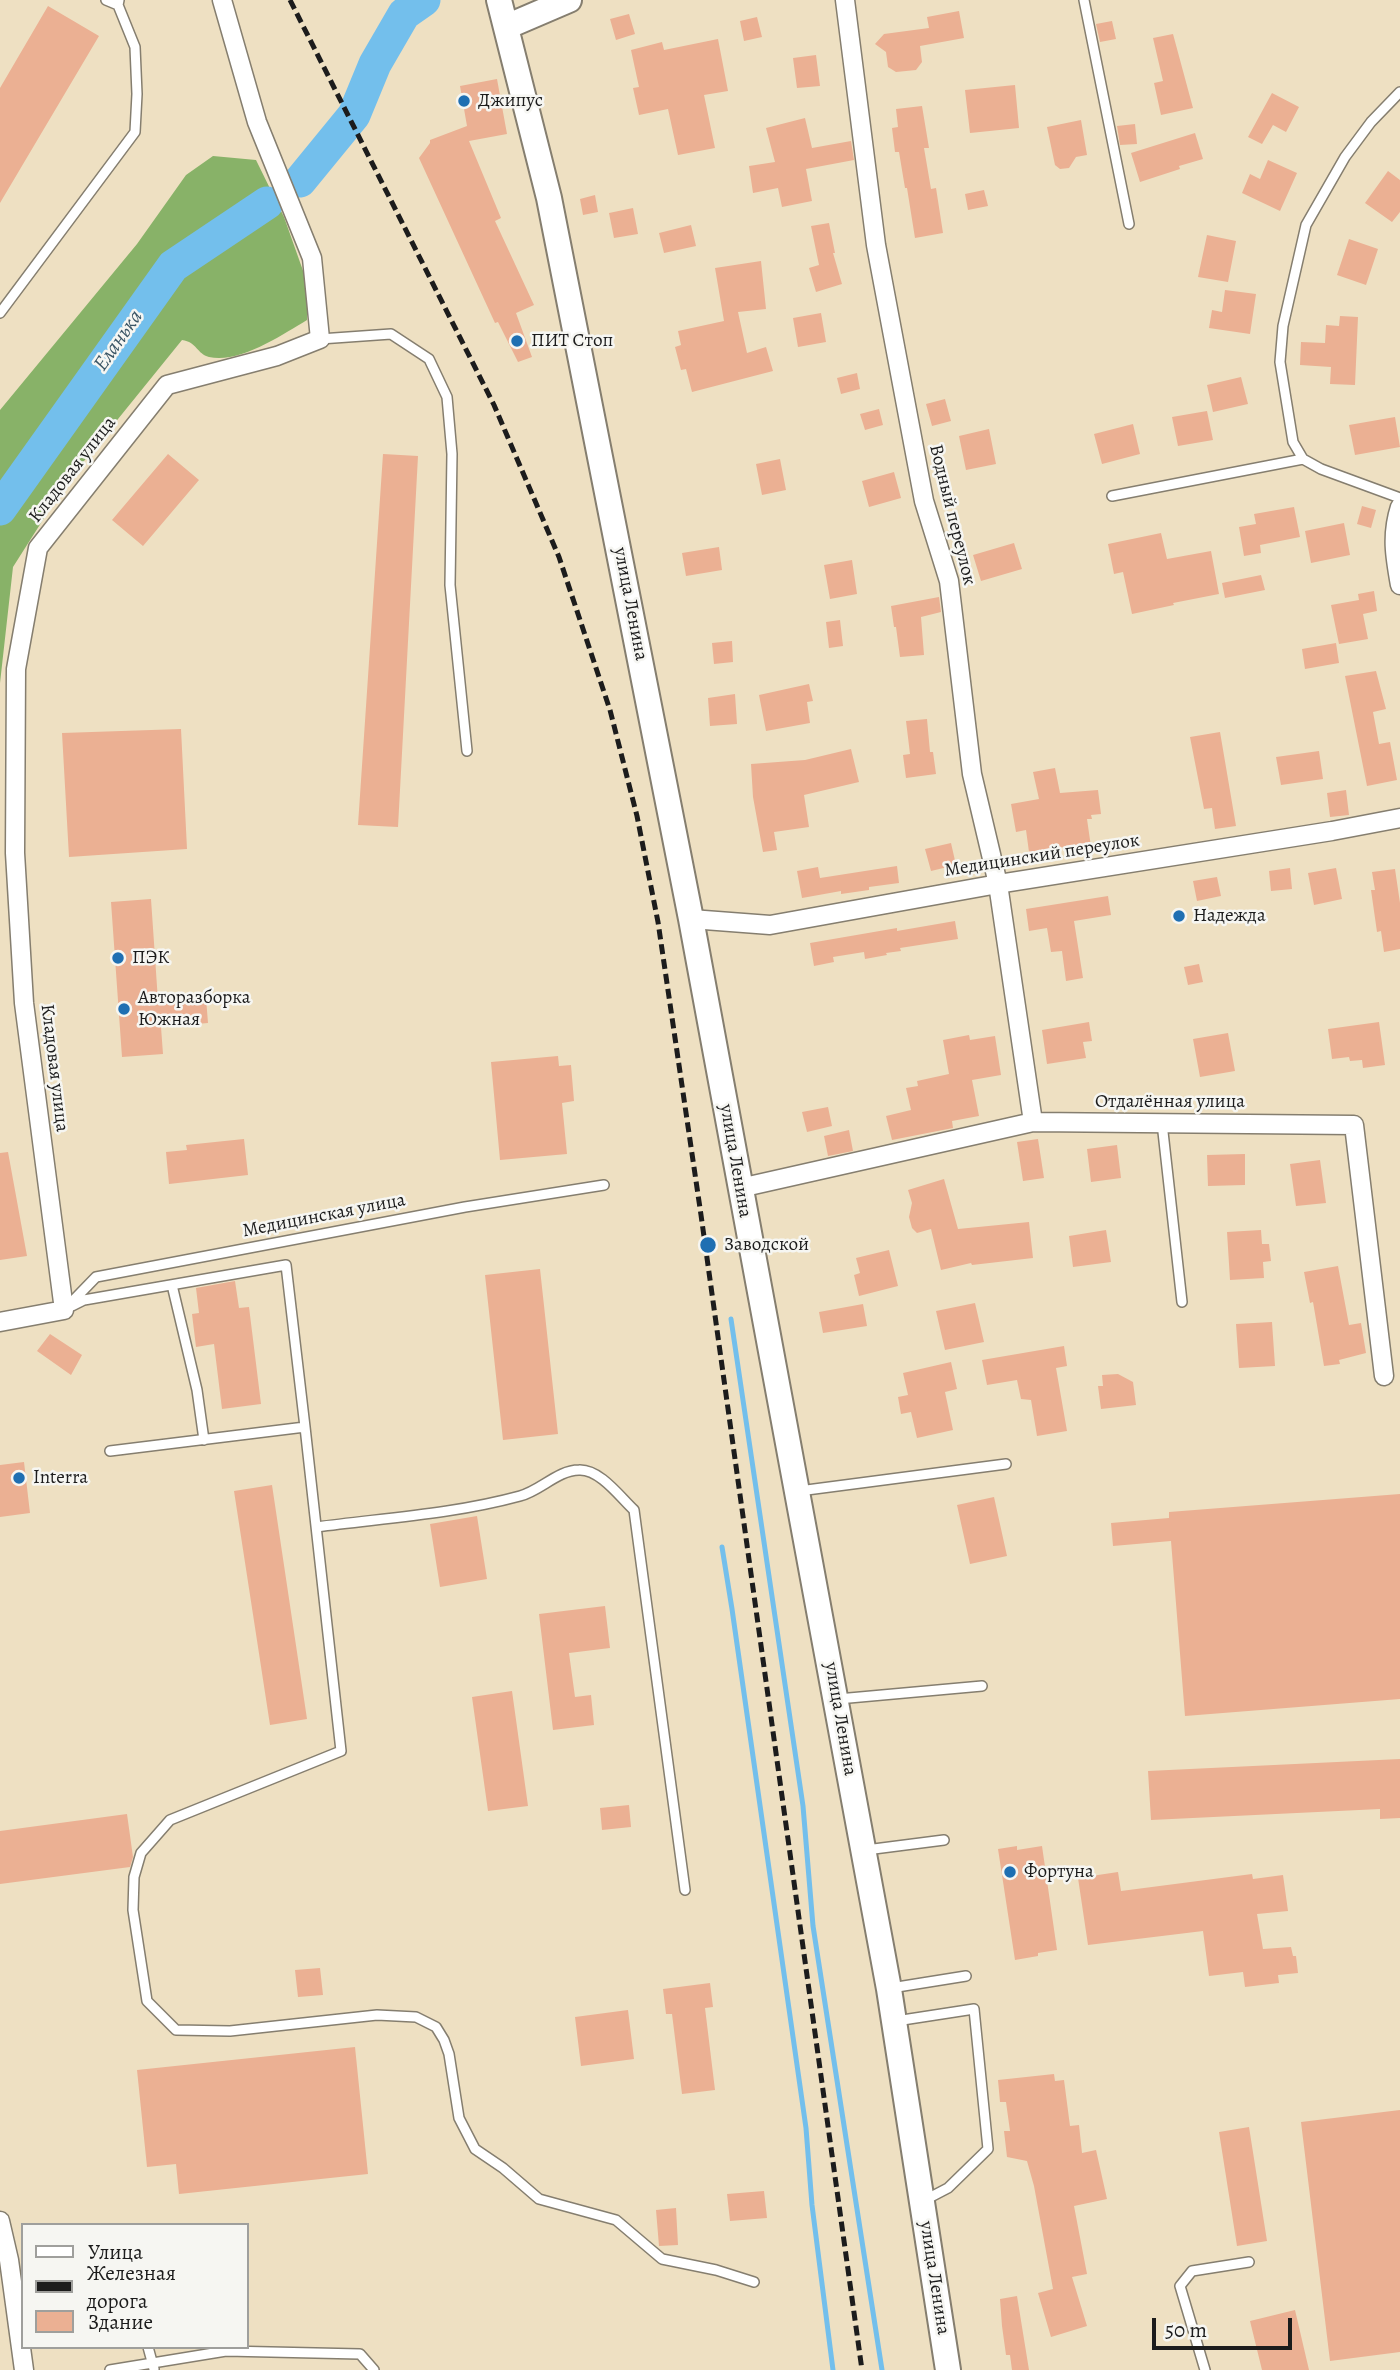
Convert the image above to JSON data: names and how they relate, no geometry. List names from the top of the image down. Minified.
{"streets":{"main road":["улица Ленина"],"street":["Кладовая улица","Водный переулок","Медицинский переулок","Отдалённая улица"],"lane":["Медицинская улица"]},"crossings":[["Кладовая улица","Медицинская улица"],["Водный переулок","Медицинский переулок"],["Водный переулок","Отдалённая улица"],["улица Ленина","Медицинский переулок"],["улица Ленина","Отдалённая улица"]],"water":["Еланька"],"places":["Джипус","ПИТ Стоп","Надежда","ПЭК","Авторазборка Южная","Заводской","Interra","Фортуна"],"legend":["Улица","Железная дорога","Здание"],"scale_bar":"50 m"}
